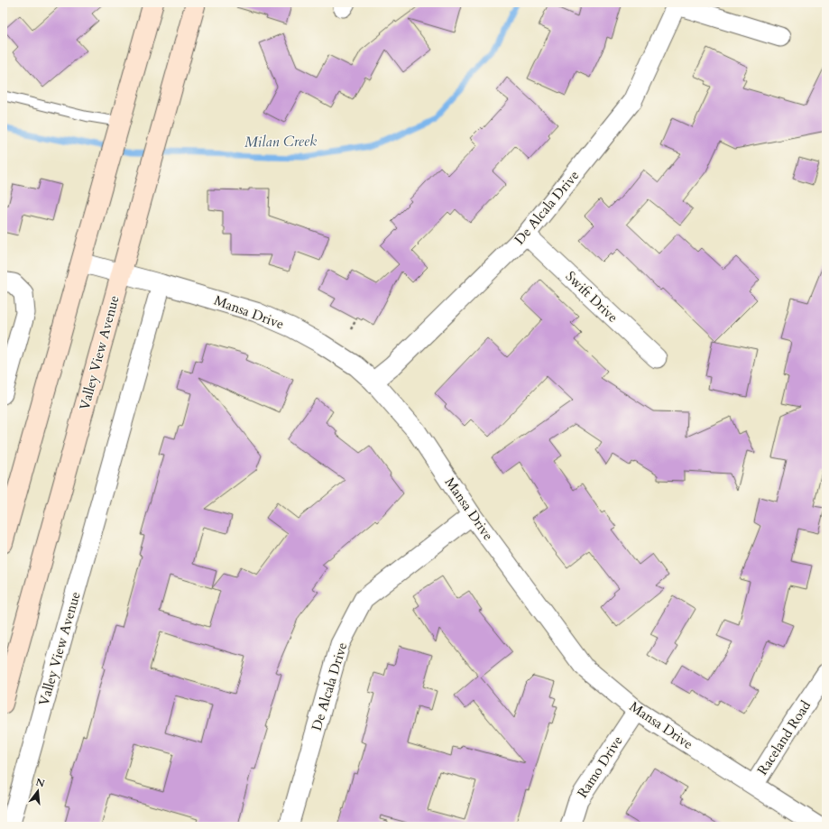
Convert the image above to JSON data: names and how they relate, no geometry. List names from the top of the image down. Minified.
{"streets":{"main road":["Valley View Avenue"],"street":["De Alcala Drive","Swift Drive","Mansa Drive","Raceland Road","Ramo Drive"]},"crossings":[["De Alcala Drive","Swift Drive"],["De Alcala Drive","Mansa Drive"],["Mansa Drive","Valley View Avenue"],["Mansa Drive","Raceland Road"],["Mansa Drive","Ramo Drive"]],"water":["Milan Creek"],"north":"top"}
